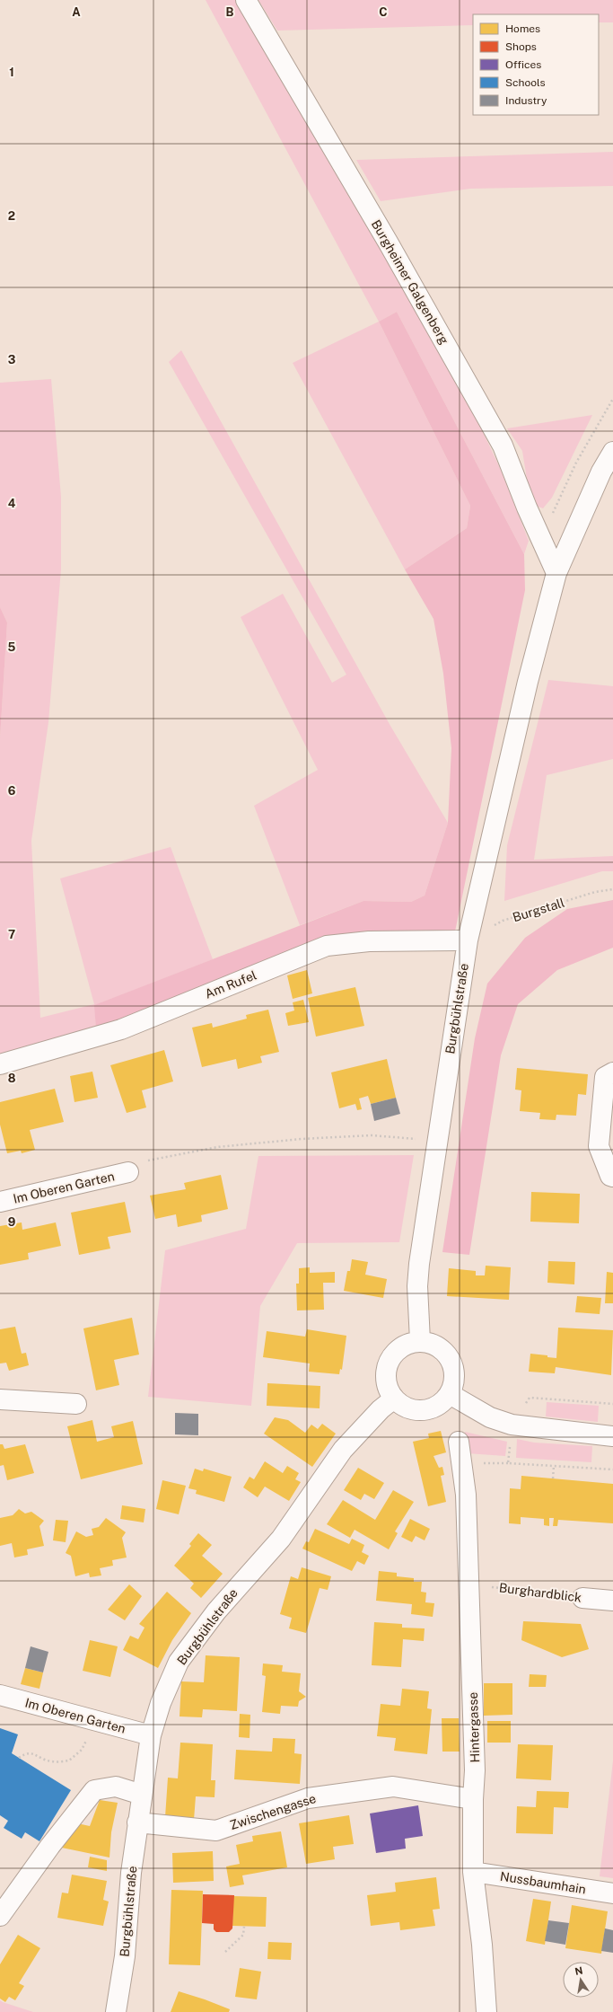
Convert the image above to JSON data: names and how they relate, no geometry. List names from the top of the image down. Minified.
{"streets":{"street":["Burgheimer Galgenberg","Am Rufel","Burgbühlstraße","Im Oberen Garten","Burghardblick","Hintergasse","Zwischengasse","Nussbaumhain"],"path":["Burgstall"]},"crossings":[["Burgheimer Galgenberg","Burgbühlstraße"],["Burgstall","Am Rufel"],["Burgstall","Burgbühlstraße"],["Am Rufel","Burgbühlstraße"],["Burgbühlstraße","Im Oberen Garten"],["Burgbühlstraße","Zwischengasse"],["Burghardblick","Hintergasse"],["Hintergasse","Zwischengasse"],["Hintergasse","Nussbaumhain"]],"legend":["Homes","Shops","Offices","Schools","Industry"],"north":"top","grid":{"columns":["A","B","C"],"rows":["1","2","3","4","5","6","7","8","9"]}}
